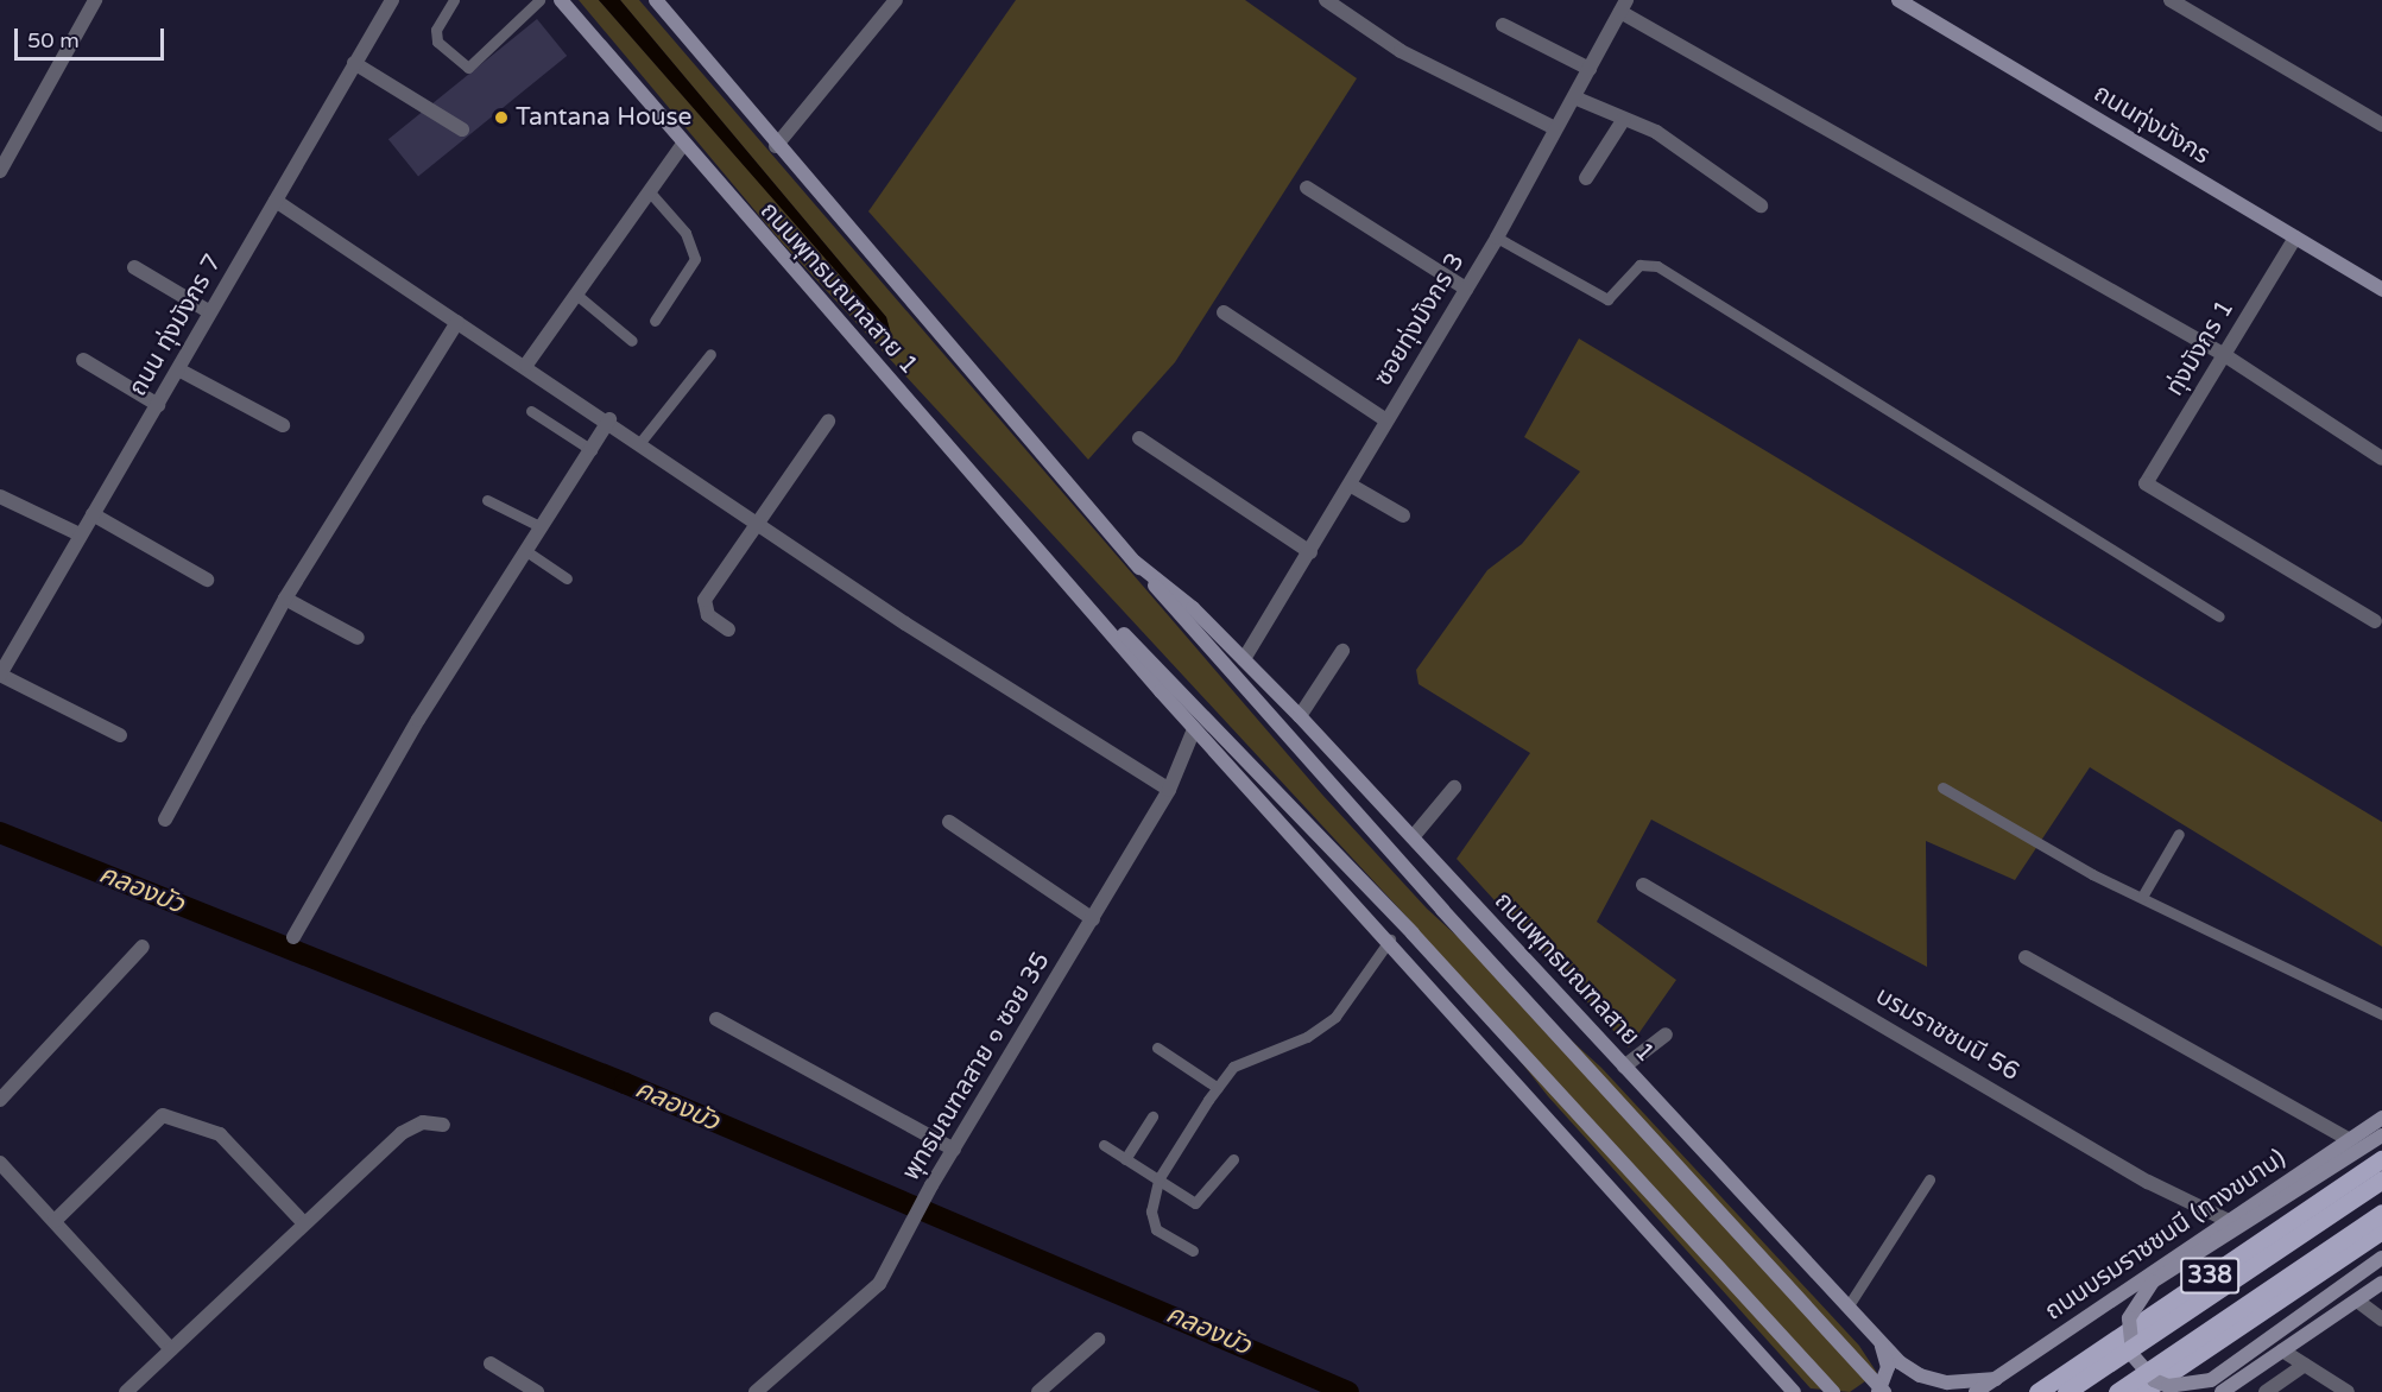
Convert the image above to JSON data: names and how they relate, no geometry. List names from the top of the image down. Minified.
{"streets":{"main road":["ถนนทุ่งมังกร","ถนนพุทธมณฑลสาย 1","ถนนบรมราชชนนี (ทางขนาน)","338"],"street":["ซอยทุ่งมังกร 3","ถนน ทุ่งมังกร 7","ทุ่งมังกร 1","บรมราชชนนี 56","พุทธมณฑลสาย ๑ ซอย 35"]},"crossings":[["ถนนทุ่งมังกร","ทุ่งมังกร 1"],["ถนนพุทธมณฑลสาย 1","ซอยทุ่งมังกร 3"],["ถนนพุทธมณฑลสาย 1","พุทธมณฑลสาย ๑ ซอย 35"],["ถนนพุทธมณฑลสาย 1","ถนนบรมราชชนนี (ทางขนาน)"],["บรมราชชนนี 56","ถนนบรมราชชนนี (ทางขนาน)"]],"water":["คลองบัว"],"places":["Tantana House"],"scale_bar":"50 m"}
